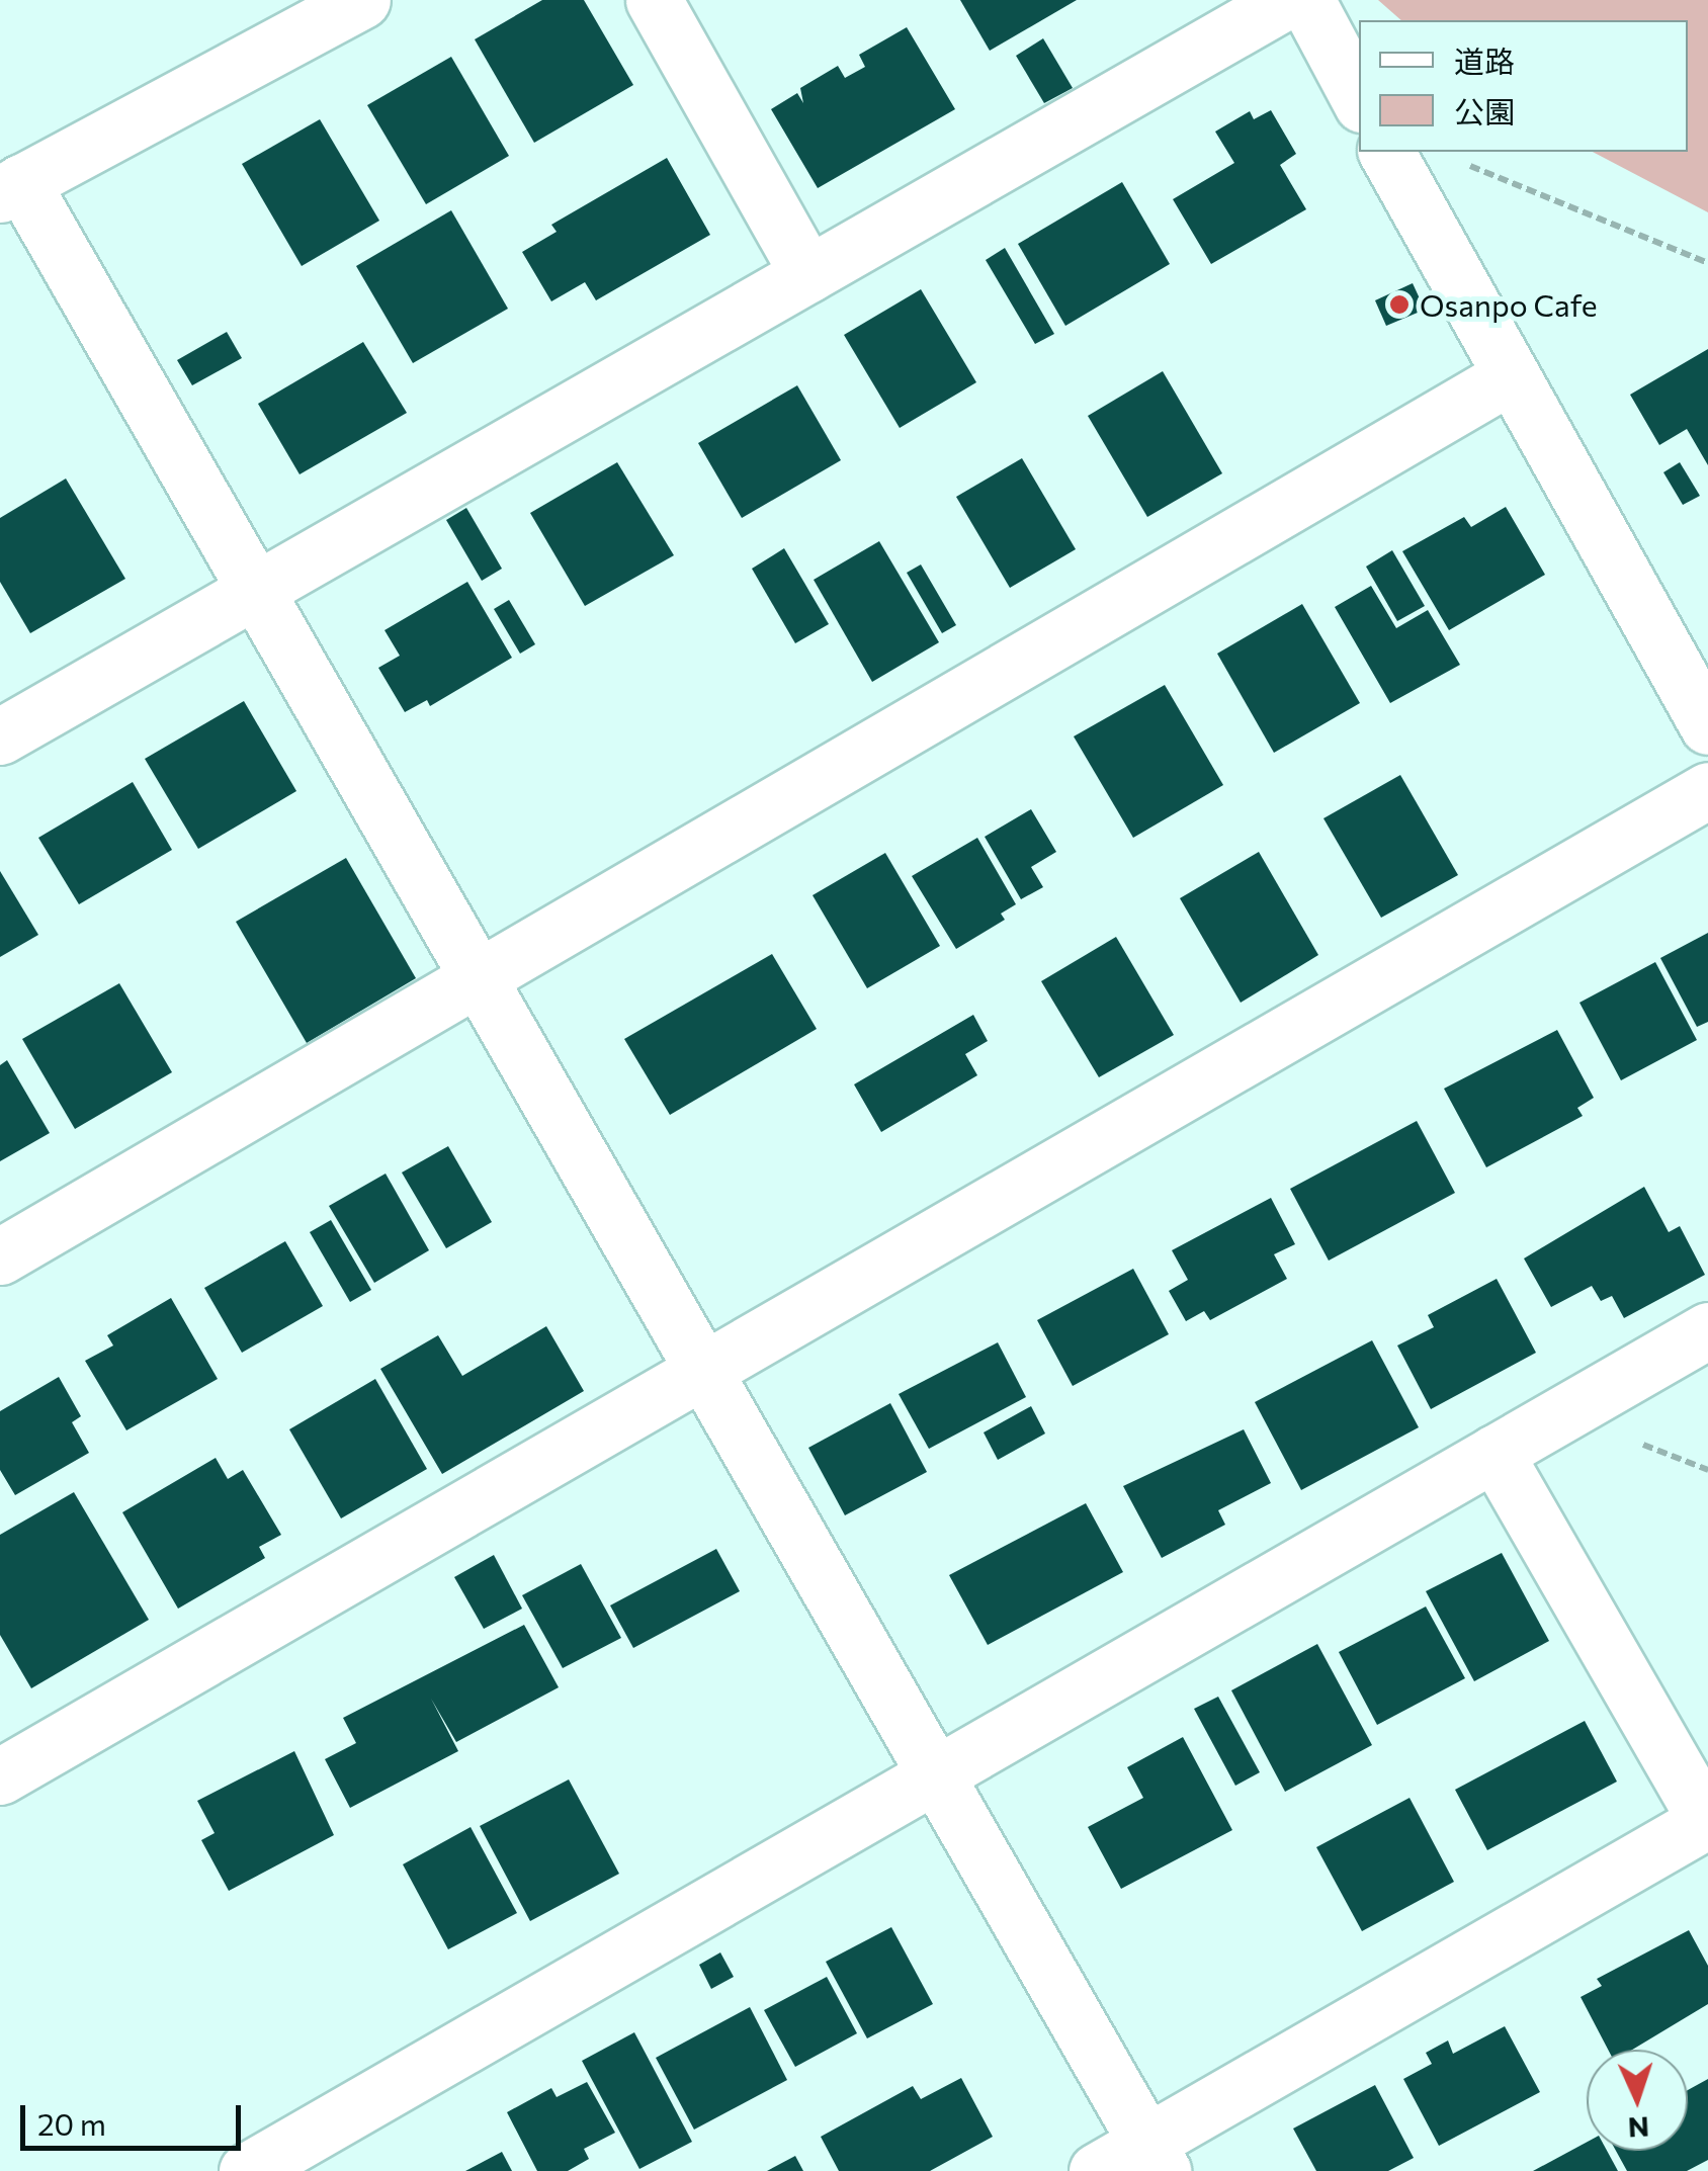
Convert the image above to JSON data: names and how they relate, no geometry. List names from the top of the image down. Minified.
{"places":["Osanpo Cafe"],"legend":["道路","公園"],"scale_bar":"20 m","north":"bottom"}
